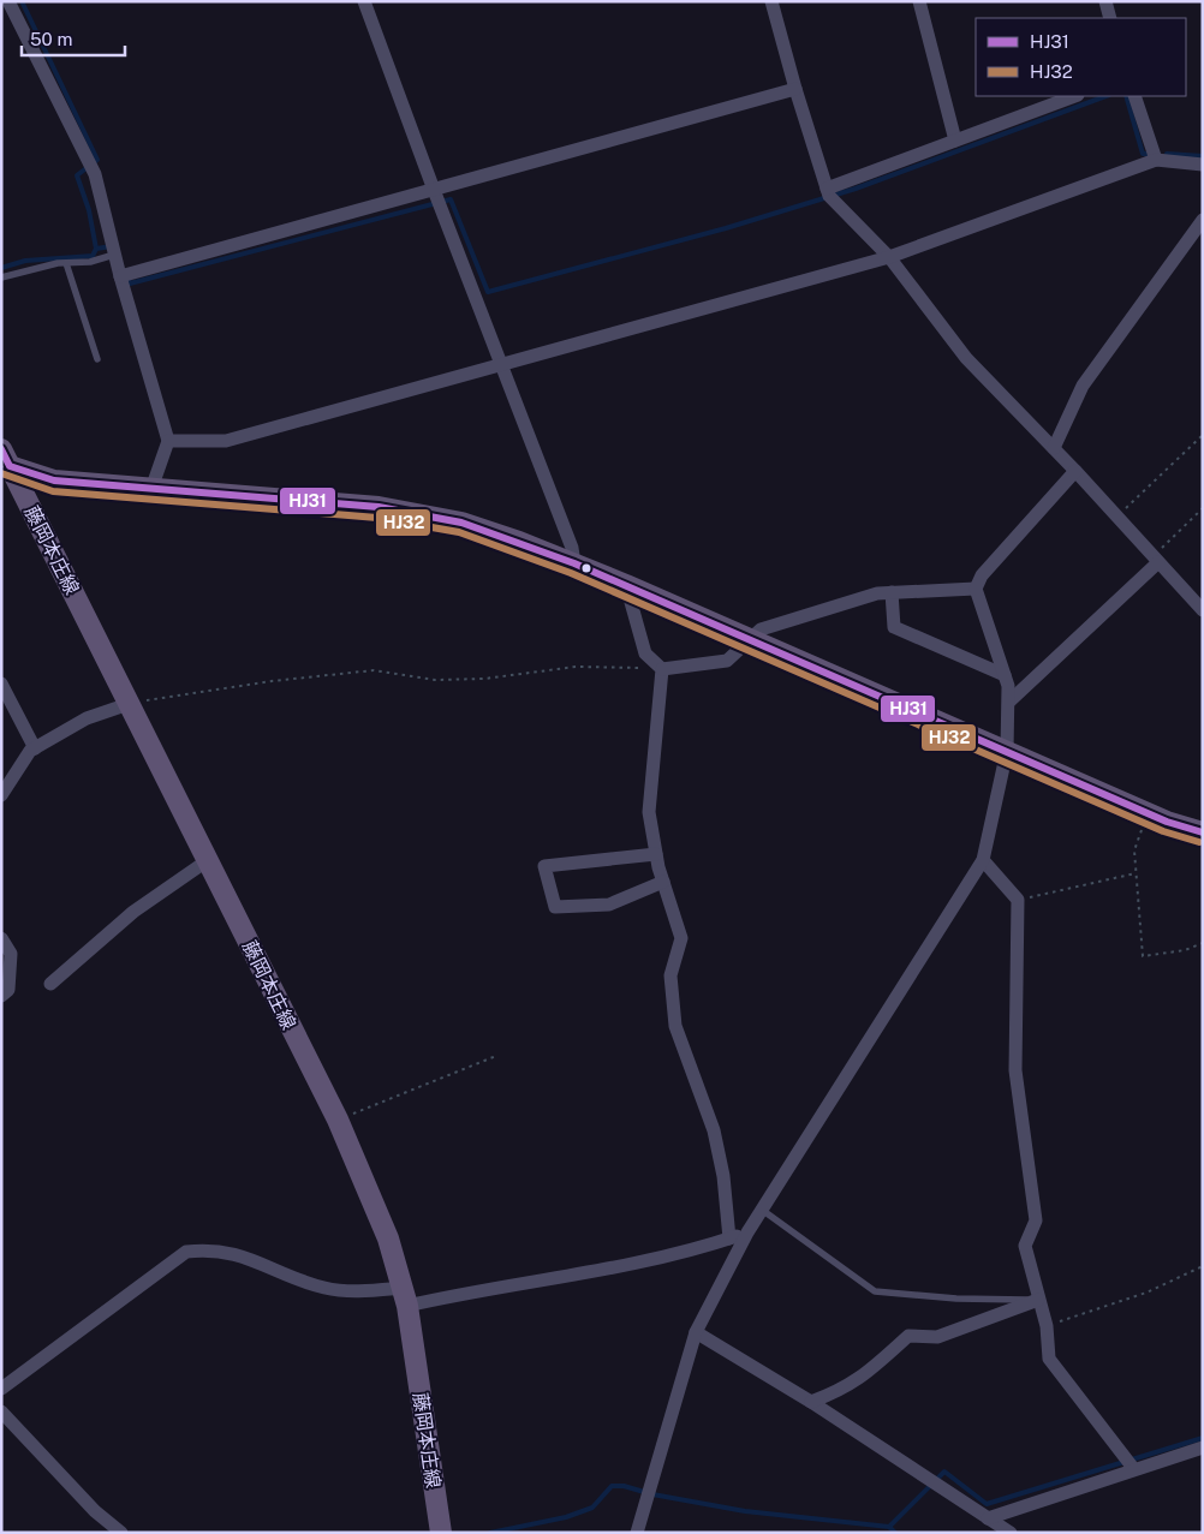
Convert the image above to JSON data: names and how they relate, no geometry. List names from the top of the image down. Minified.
{"streets":{"main road":["藤岡本庄線"]},"lines":["transit line HJ31","transit line HJ32"],"legend":["HJ31","HJ32"],"scale_bar":"50 m"}
